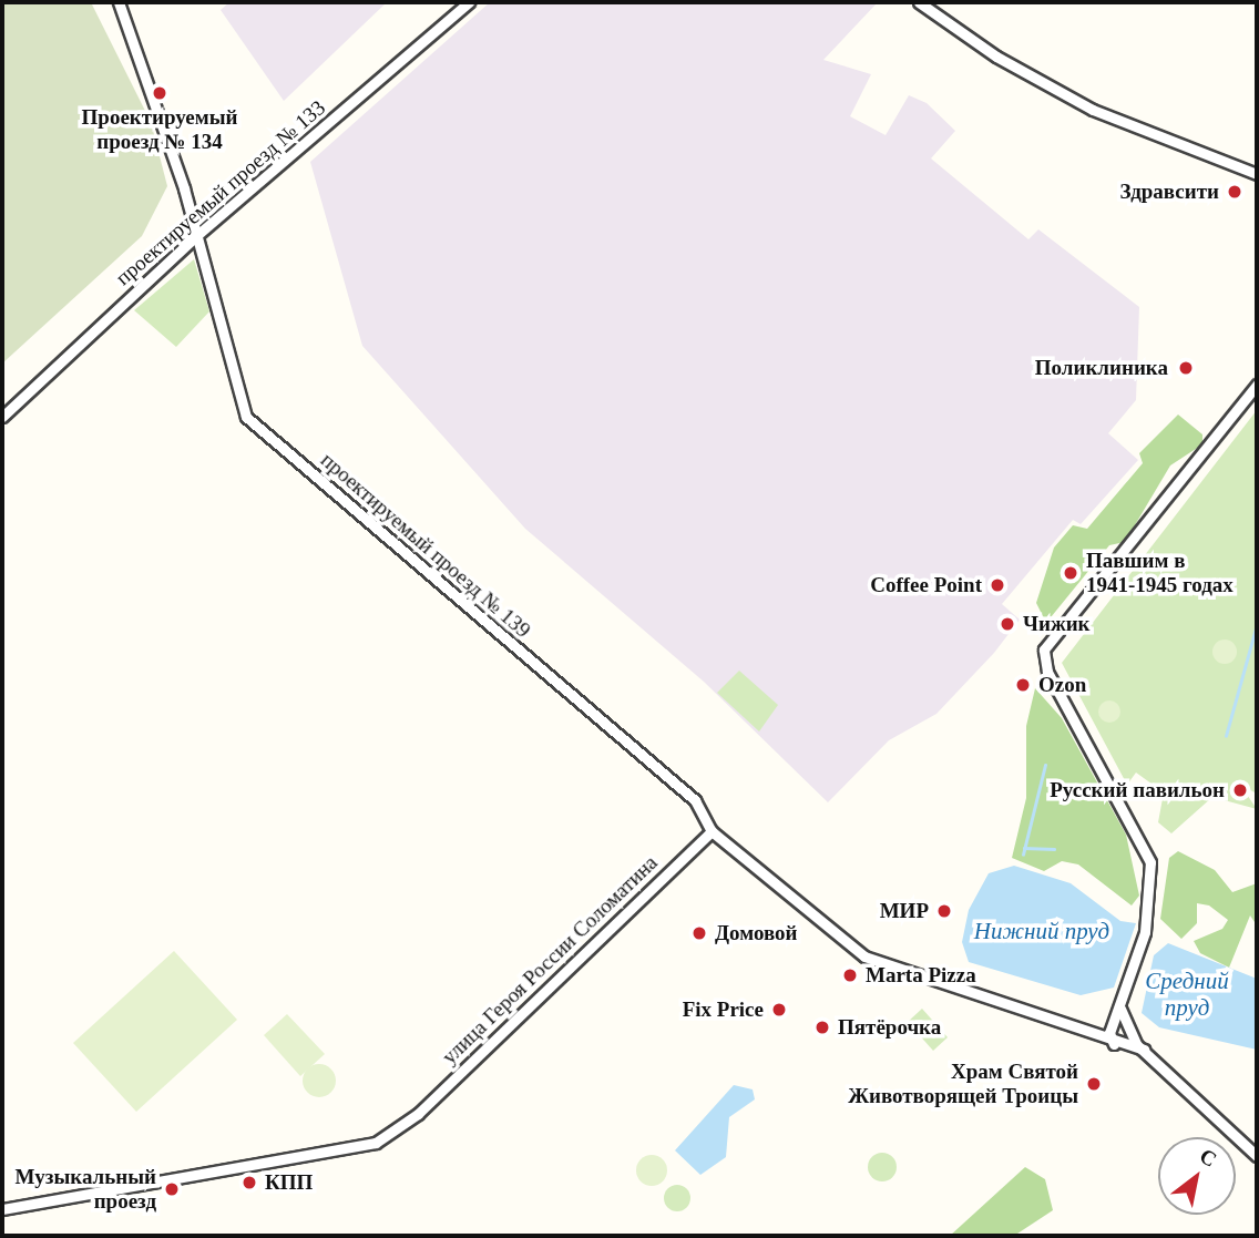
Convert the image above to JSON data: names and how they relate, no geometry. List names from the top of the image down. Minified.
{"streets":{"street":["проектируемый проезд № 133","проектируемый проезд № 139","улица Героя России Соломатина"]},"crossings":[["проектируемый проезд № 133","проектируемый проезд № 139"],["проектируемый проезд № 139","улица Героя России Соломатина"]],"water":["Нижний пруд","Средний пруд"],"places":["Проектируемый проезд № 134","Здравсити","Поликлиника","Павшим в 1941-1945 годах","Coffee Point","Чижик","Ozon","Русский павильон","МИР","Домовой","Marta Pizza","Fix Price","Пятёрочка","Храм Святой Животворящей Троицы","КПП","Музыкальный проезд"],"north":"top right"}
